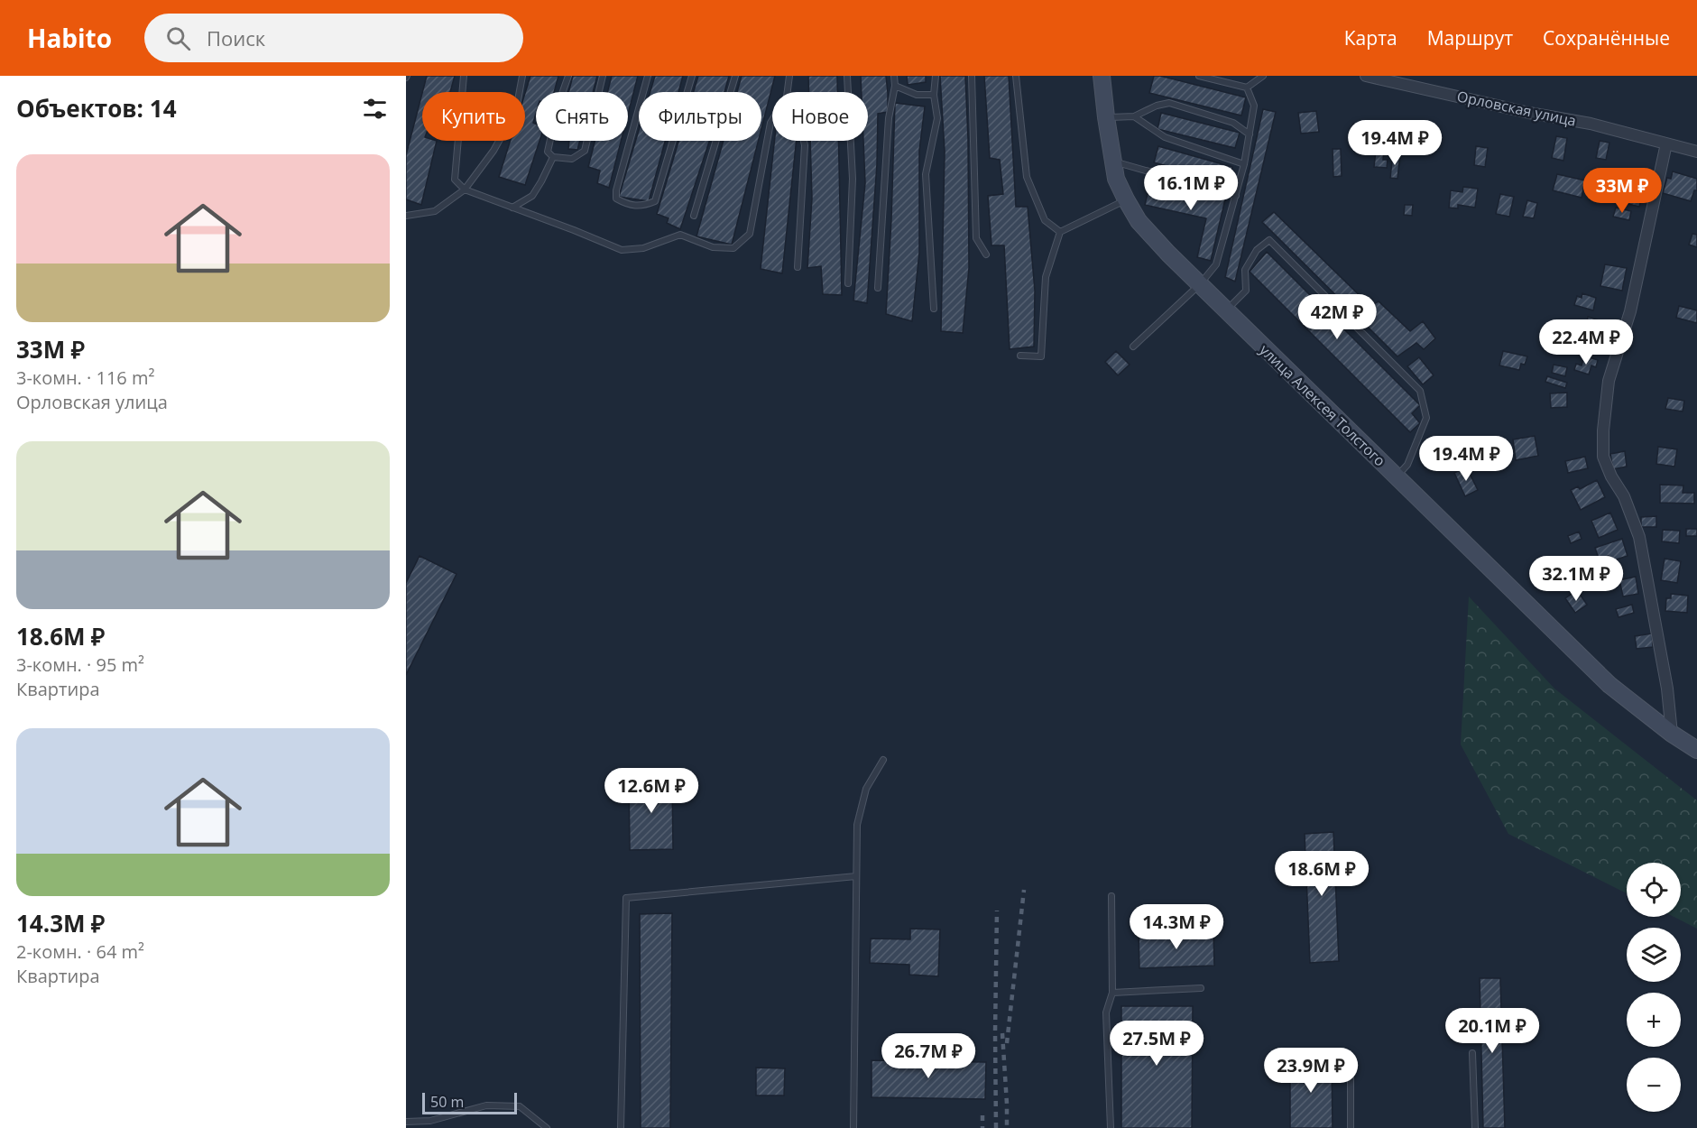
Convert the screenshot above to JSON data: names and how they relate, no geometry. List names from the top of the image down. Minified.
{"streets":{"street":["Орловская улица","улица Алексея Толстого"]},"scale_bar":"50 m","page":{"header":"Habito","search":"Поиск","nav":["Карта","Маршрут","Сохранённые"],"heading":"Объектов: 14","chip":["Купить","Снять","Фильтры","Новое"],"price":["19.4M ₽","16.1M ₽","33M ₽","42M ₽","22.4M ₽","19.4M ₽","32.1M ₽","12.6M ₽","18.6M ₽","14.3M ₽","20.1M ₽","27.5M ₽","26.7M ₽","23.9M ₽"],"list":[{"name":"33M ₽","note":"3-комн. · 116 m² · Орловская улица"},{"name":"18.6M ₽","note":"3-комн. · 95 m² · Квартира"},{"name":"14.3M ₽","note":"2-комн. · 64 m² · Квартира"}],"map_buttons":["+","−"],"scale":"50 m"}}
